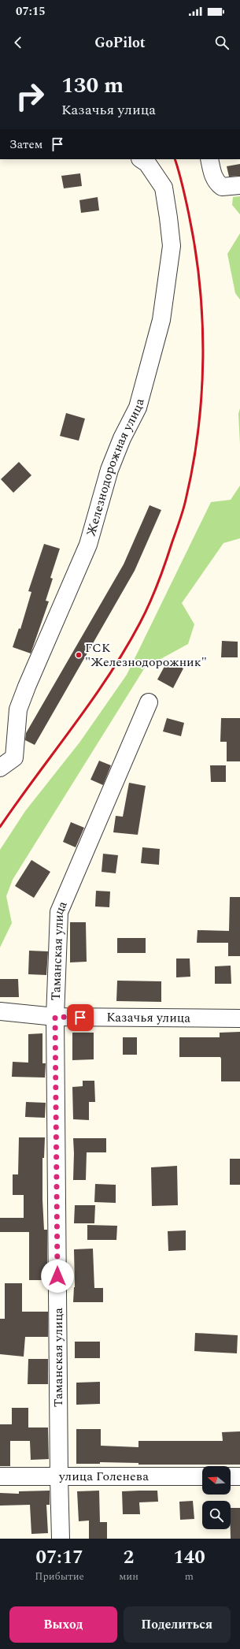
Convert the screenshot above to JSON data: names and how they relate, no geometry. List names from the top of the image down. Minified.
{"streets":{"street":["Железнодорожная улица","Таманская улица","Казачья улица","улица Голенева"]},"crossings":[["Таманская улица","Казачья улица"],["Таманская улица","улица Голенева"]],"places":["ГСК \"Железнодорожник\""],"north":"left","page":{"status":"07:15","header":"GoPilot","turn":["130 m","Казачья улица"],"then":"Затем","eta":["07:17","Прибытие","2","мин","140","m"],"buttons":["Выход","Поделиться"]}}
